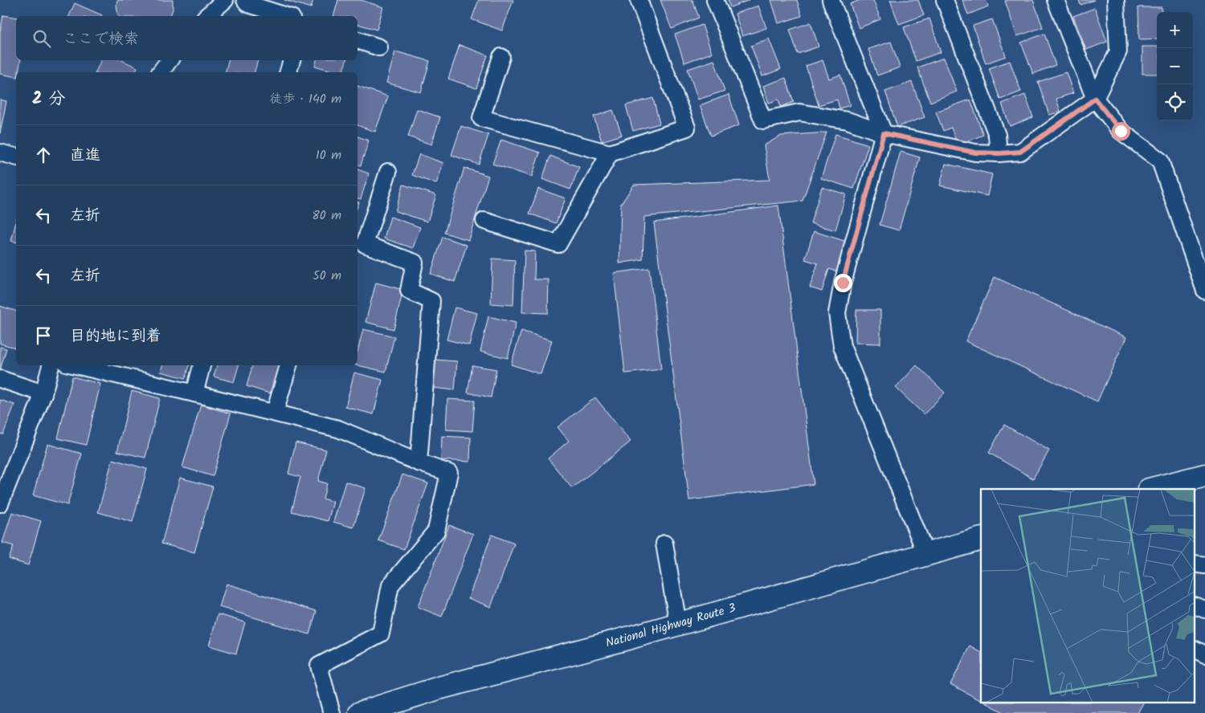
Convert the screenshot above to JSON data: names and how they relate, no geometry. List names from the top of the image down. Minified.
{"streets":{"highway":["National Highway Route 3"]},"page":{"map_buttons":["+","−"],"search":"ここで検索","heading":["2 分","徒歩 · 140 m"],"list":[["直進","10 m"],["左折","80 m"],["左折","50 m"],"目的地に到着"]}}
